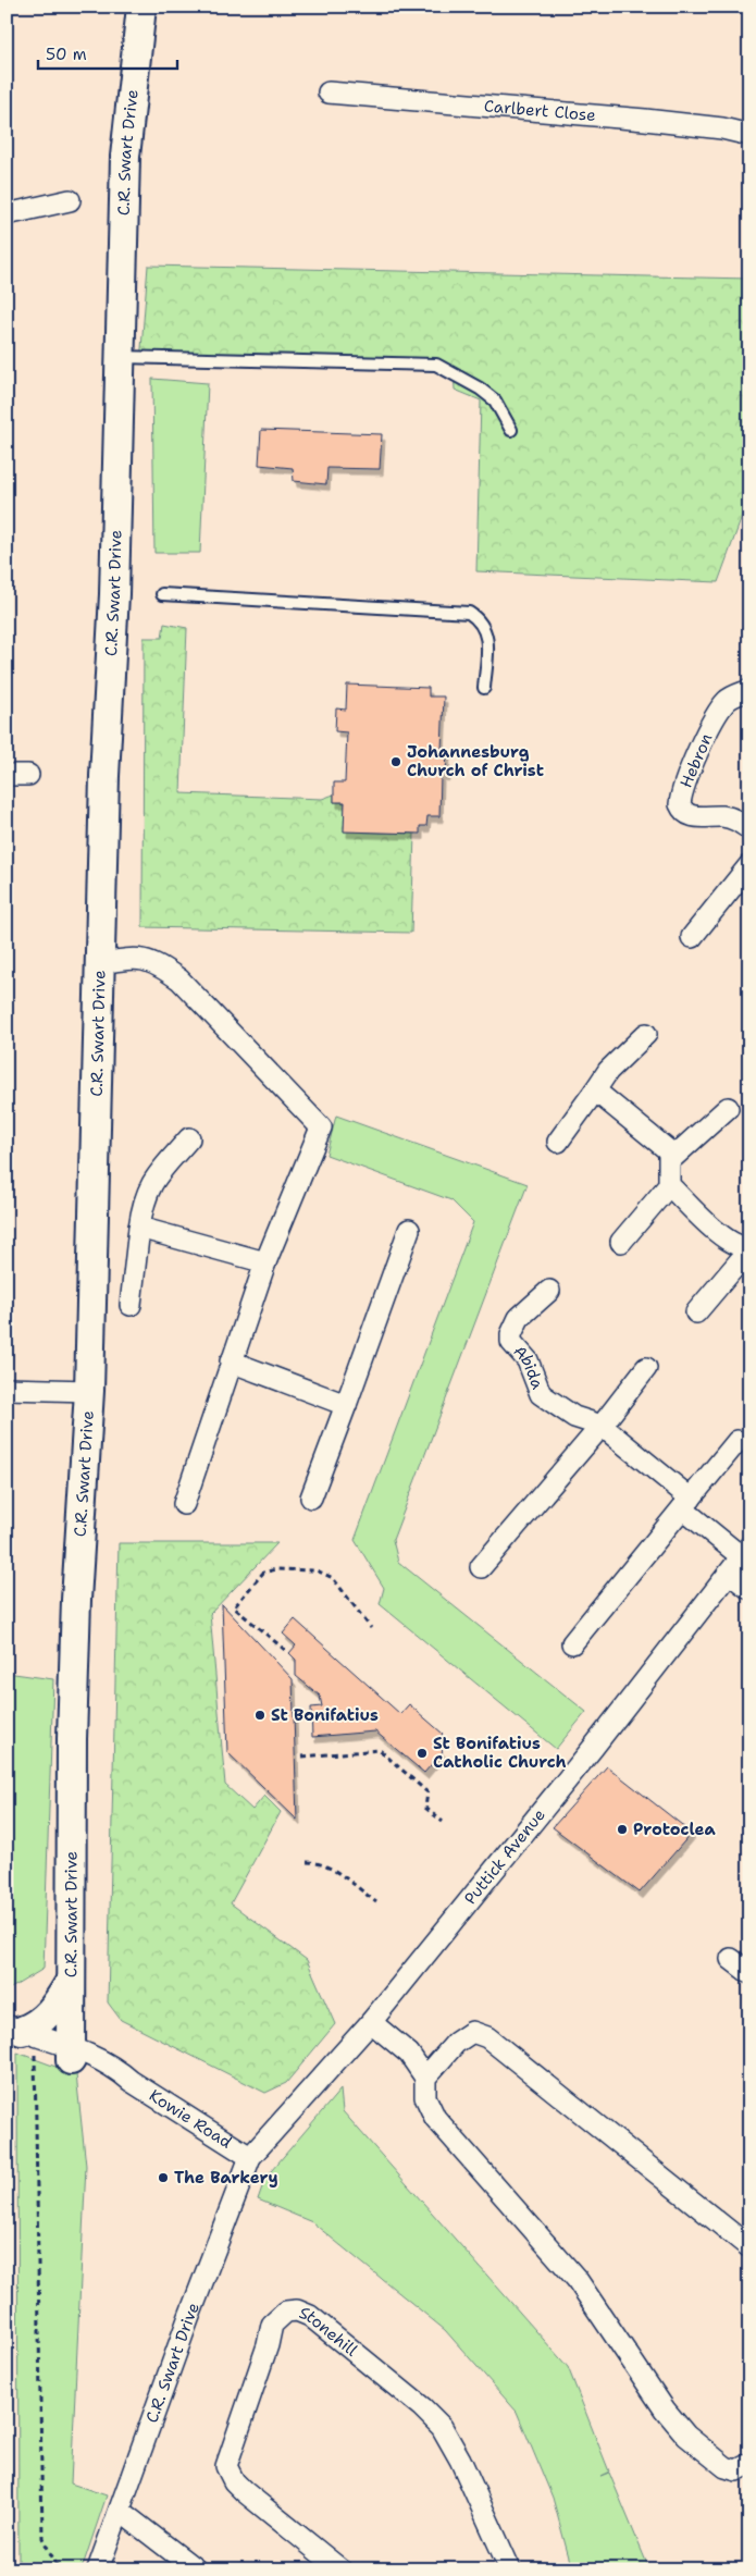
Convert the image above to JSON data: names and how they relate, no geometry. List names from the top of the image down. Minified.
{"streets":{"street":["Carlbert Close","C.R. Swart Drive","Hebron","Abida","Puttick Avenue","Kowie Road","Stonehill"]},"crossings":[["C.R. Swart Drive","Puttick Avenue"],["C.R. Swart Drive","Kowie Road"],["Abida","Puttick Avenue"],["Puttick Avenue","Kowie Road"]],"places":["Johannesburg Church of Christ","St Bonifatius","St Bonifatius Catholic Church","Protoclea","The Barkery"],"scale_bar":"50 m"}
